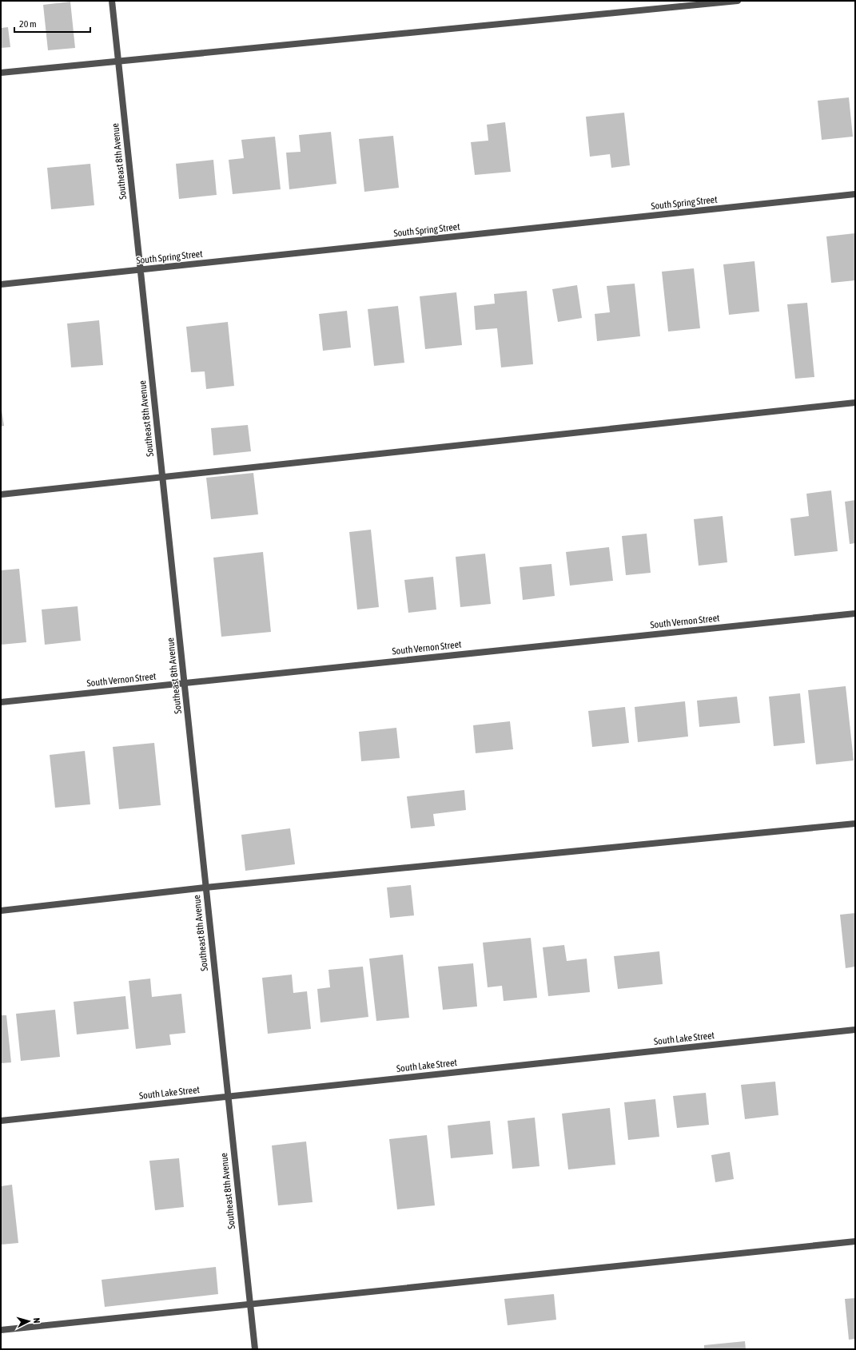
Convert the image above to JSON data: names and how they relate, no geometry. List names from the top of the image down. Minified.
{"streets":{"street":["Southeast 8th Avenue","South Spring Street","South Vernon Street","South Lake Street"]},"crossings":[["Southeast 8th Avenue","South Spring Street"],["Southeast 8th Avenue","South Vernon Street"],["Southeast 8th Avenue","South Lake Street"]],"scale_bar":"20 m","north":"right"}
